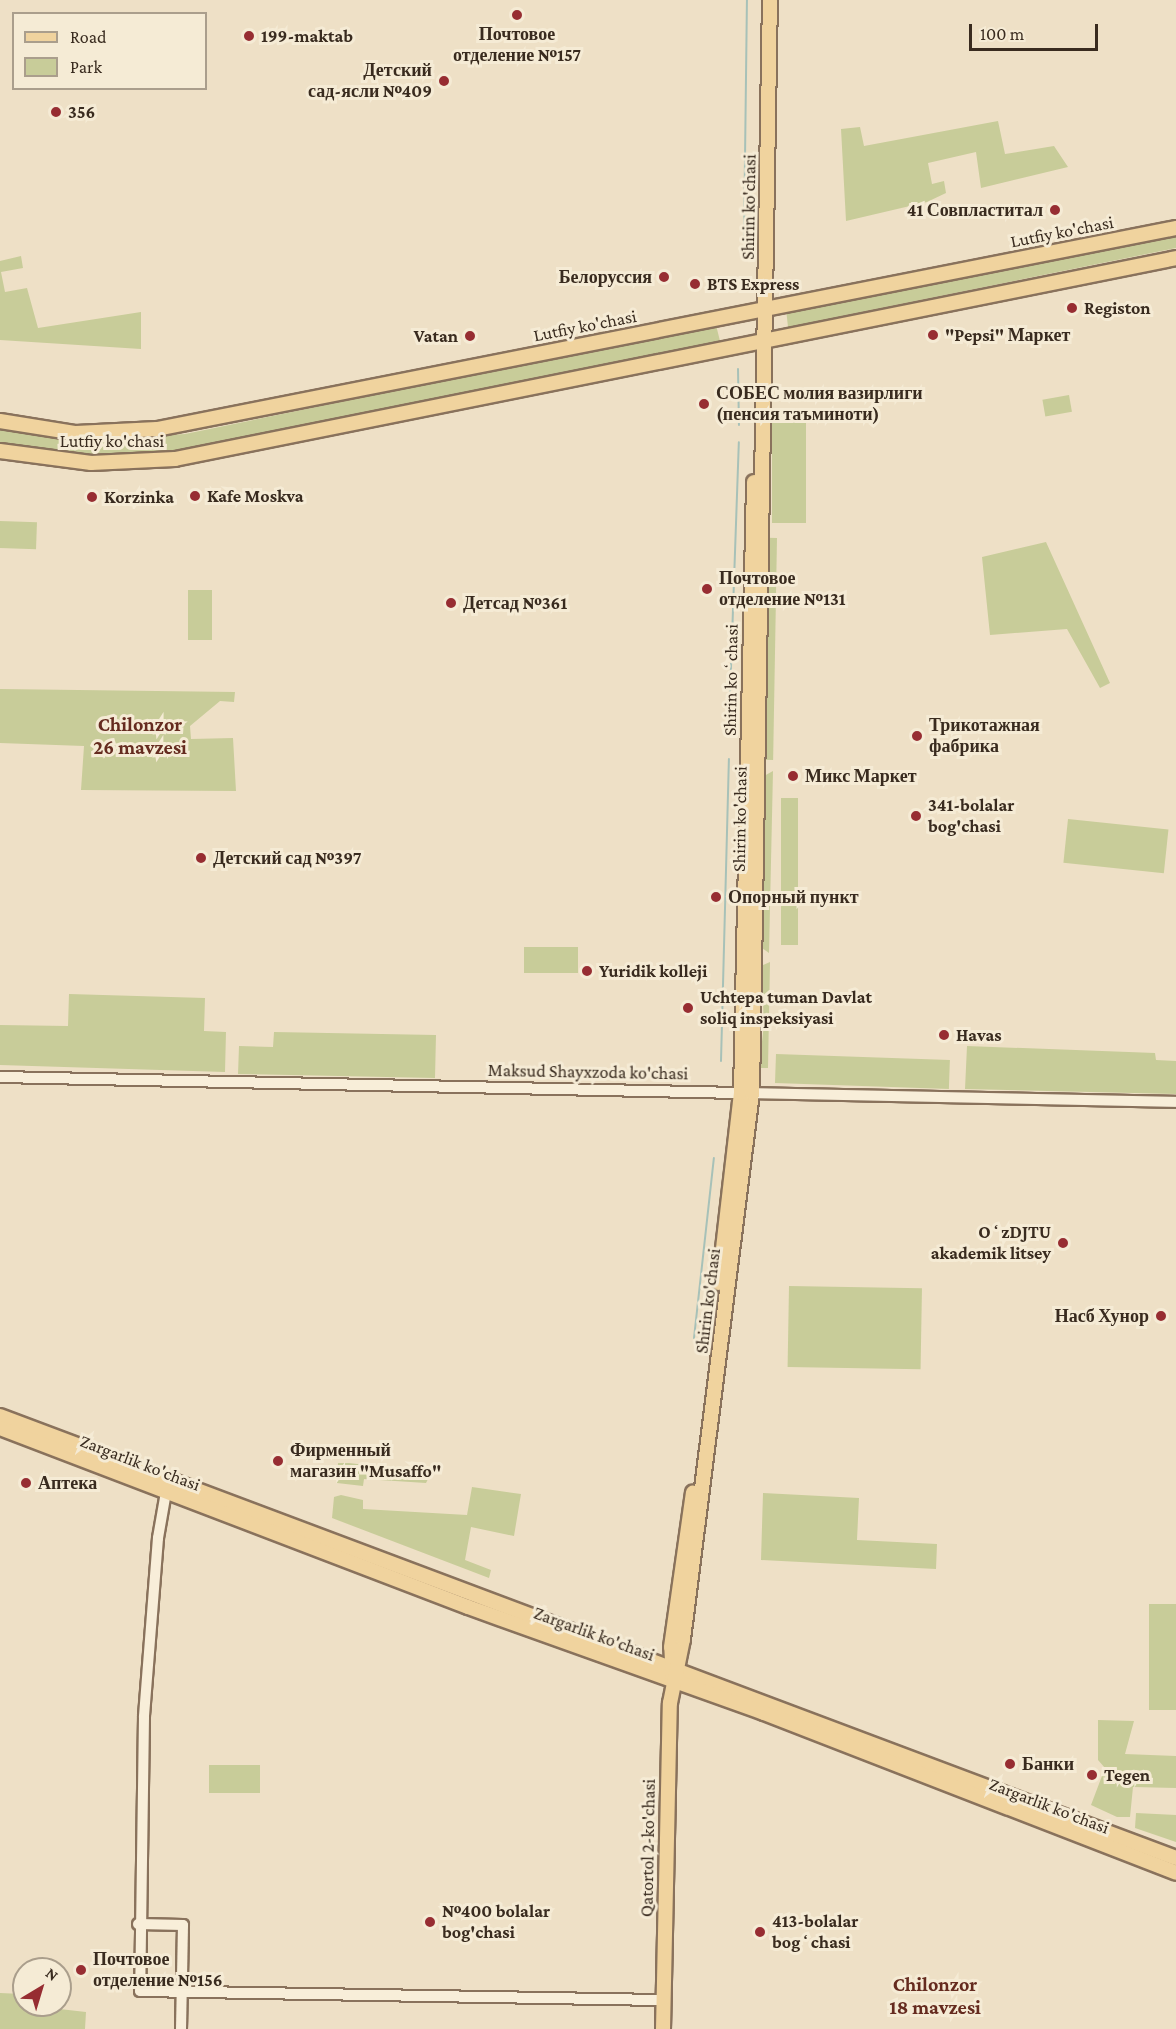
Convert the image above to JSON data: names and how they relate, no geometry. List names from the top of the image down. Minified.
{"streets":{"main road":["Shirin ko'chasi","Lutfiy ko'chasi","Zargarlik ko'chasi","Qatortol 2-ko'chasi"],"street":["Maksud Shayxzoda ko'chasi"]},"crossings":[["Shirin ko'chasi","Lutfiy ko'chasi"],["Shirin ko'chasi","Maksud Shayxzoda ko'chasi"],["Shirin ko'chasi","Zargarlik ko'chasi"],["Shirin ko'chasi","Qatortol 2-ko'chasi"],["Zargarlik ko'chasi","Qatortol 2-ko'chasi"]],"districts":["Chilonzor 26 mavzesi","Chilonzor 18 mavzesi"],"places":["Почтовое отделение №157","199-maktab","Детский сад-ясли №409","356","41 Совпластитал","Белоруссия","BTS Express","Registon","\"Pepsi\" Маркет","Vatan","СОБЕС молия вазирлиги (пенсия таъминоти)","Kafe Moskva","Korzinka","Почтовое отделение №131","Детсад №361","Трикотажная фабрика","Микс Маркет","341-bolalar bog'chasi","Детский сад №397","Опорный пункт","Yuridik kolleji","Uchtepa tuman Davlat soliq inspeksiyasi","Havas","OʻzDJTU akademik litsey","Насб Хунор","Фирменный магазин \"Musaffo\"","Аптека","Банки","Tegen","№400 bolalar bog'chasi","413-bolalar bogʻchasi","Почтовое отделение №156"],"legend":["Road","Park"],"scale_bar":"100 m","north":"top right"}
